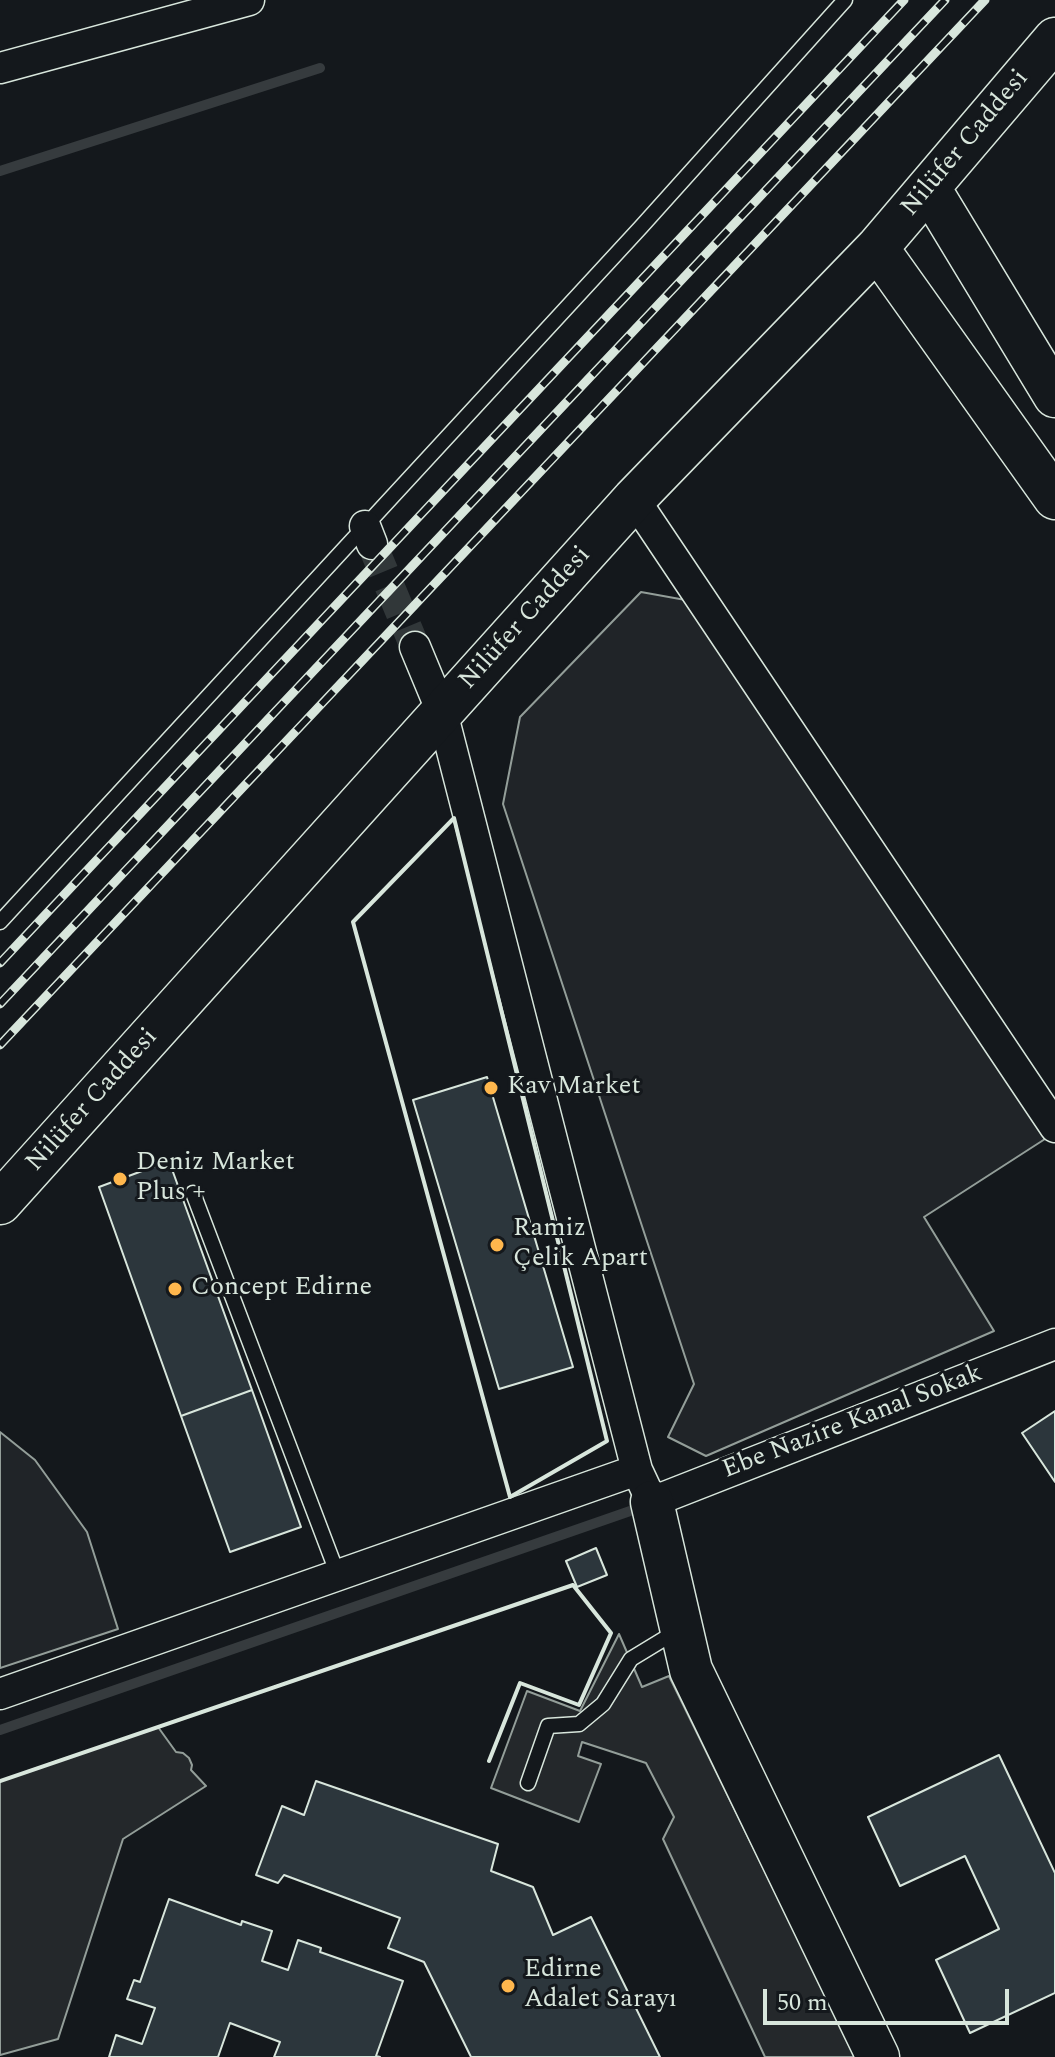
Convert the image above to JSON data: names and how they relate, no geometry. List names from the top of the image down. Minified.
{"streets":{"main road":["Nilüfer Caddesi"],"street":["Ebe Nazire Kanal Sokak"]},"places":["Kav Market","Deniz Market Plus +","Ramiz Çelik Apart","Concept Edirne","Edirne Adalet Sarayı"],"scale_bar":"50 m"}
